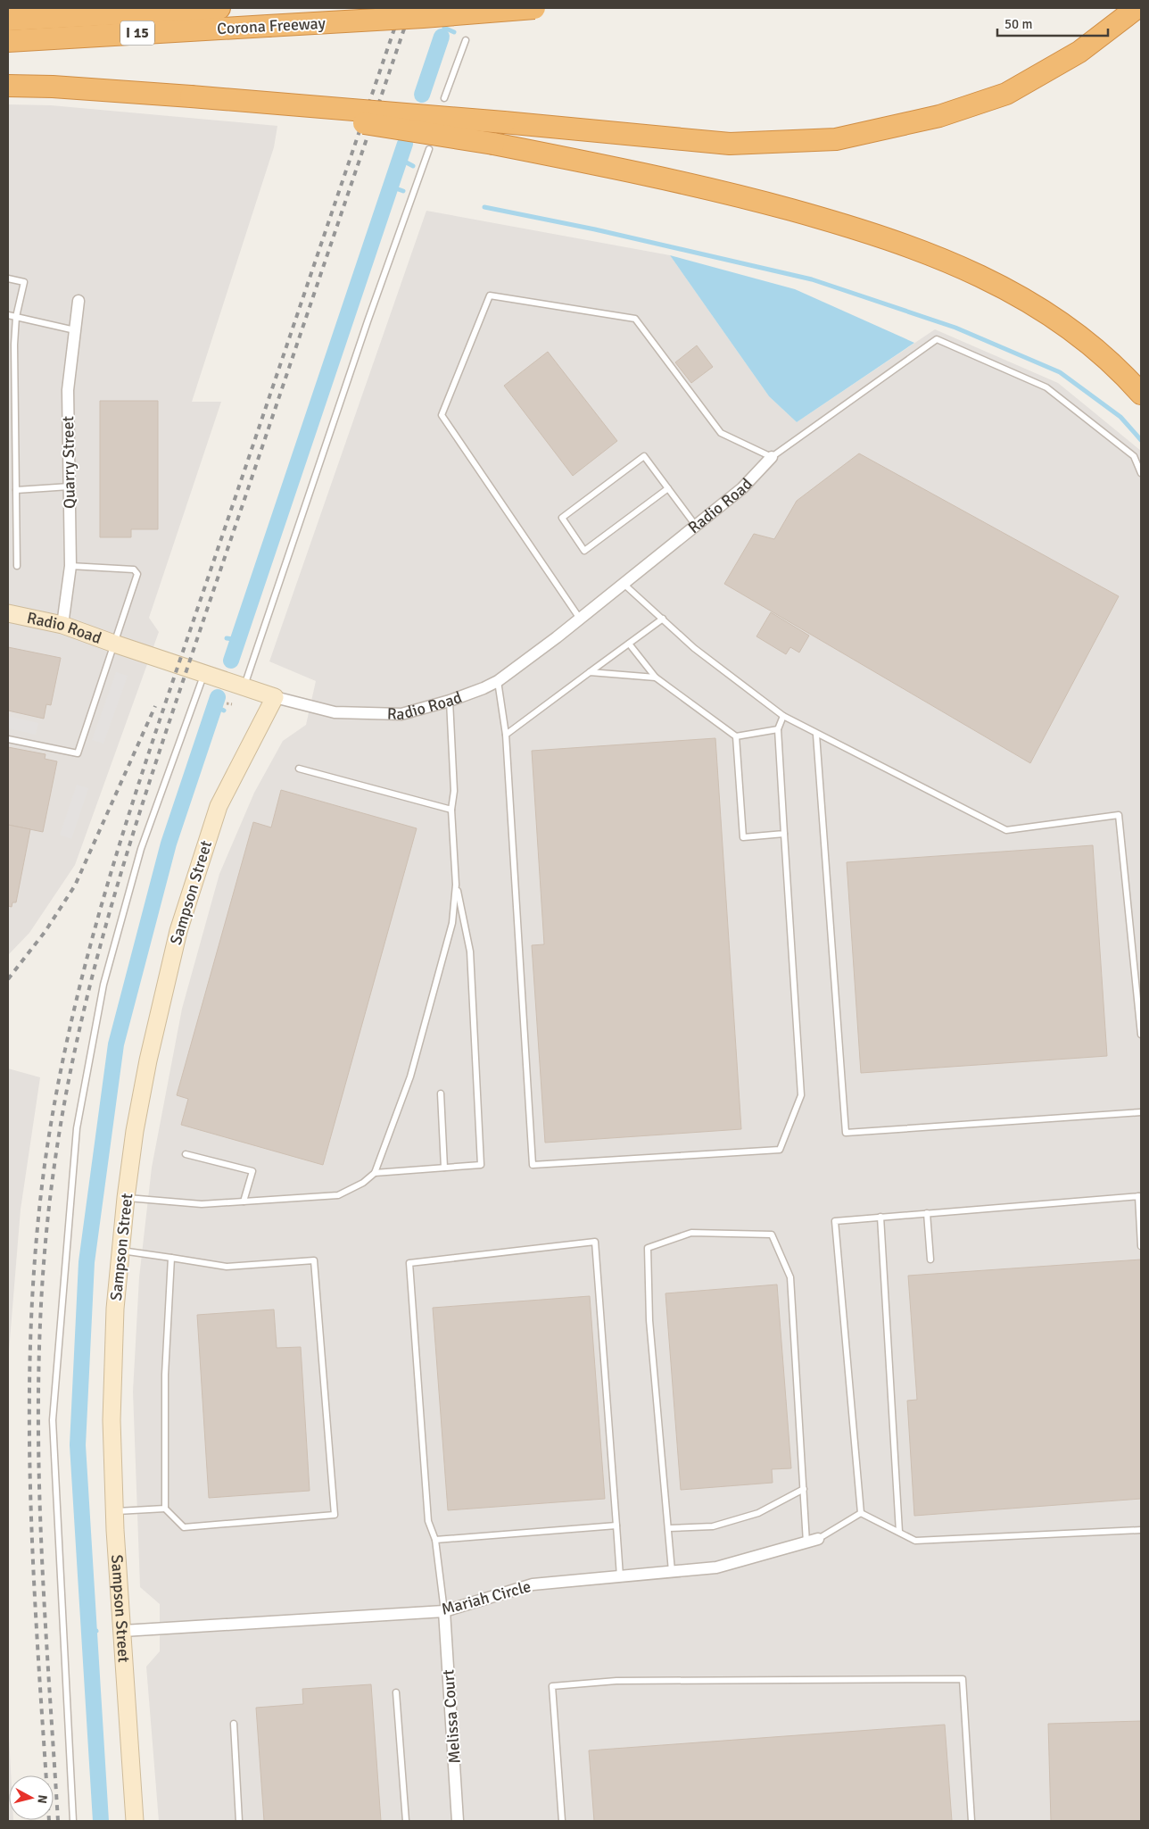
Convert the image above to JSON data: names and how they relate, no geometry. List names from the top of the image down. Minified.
{"streets":{"highway":["Corona Freeway","I 15"],"street":["Quarry Street","Radio Road","Sampson Street","Mariah Circle","Melissa Court"]},"crossings":[["Quarry Street","Radio Road"],["Radio Road","Sampson Street"],["Sampson Street","Mariah Circle"],["Mariah Circle","Melissa Court"]],"scale_bar":"50 m","north":"right"}
